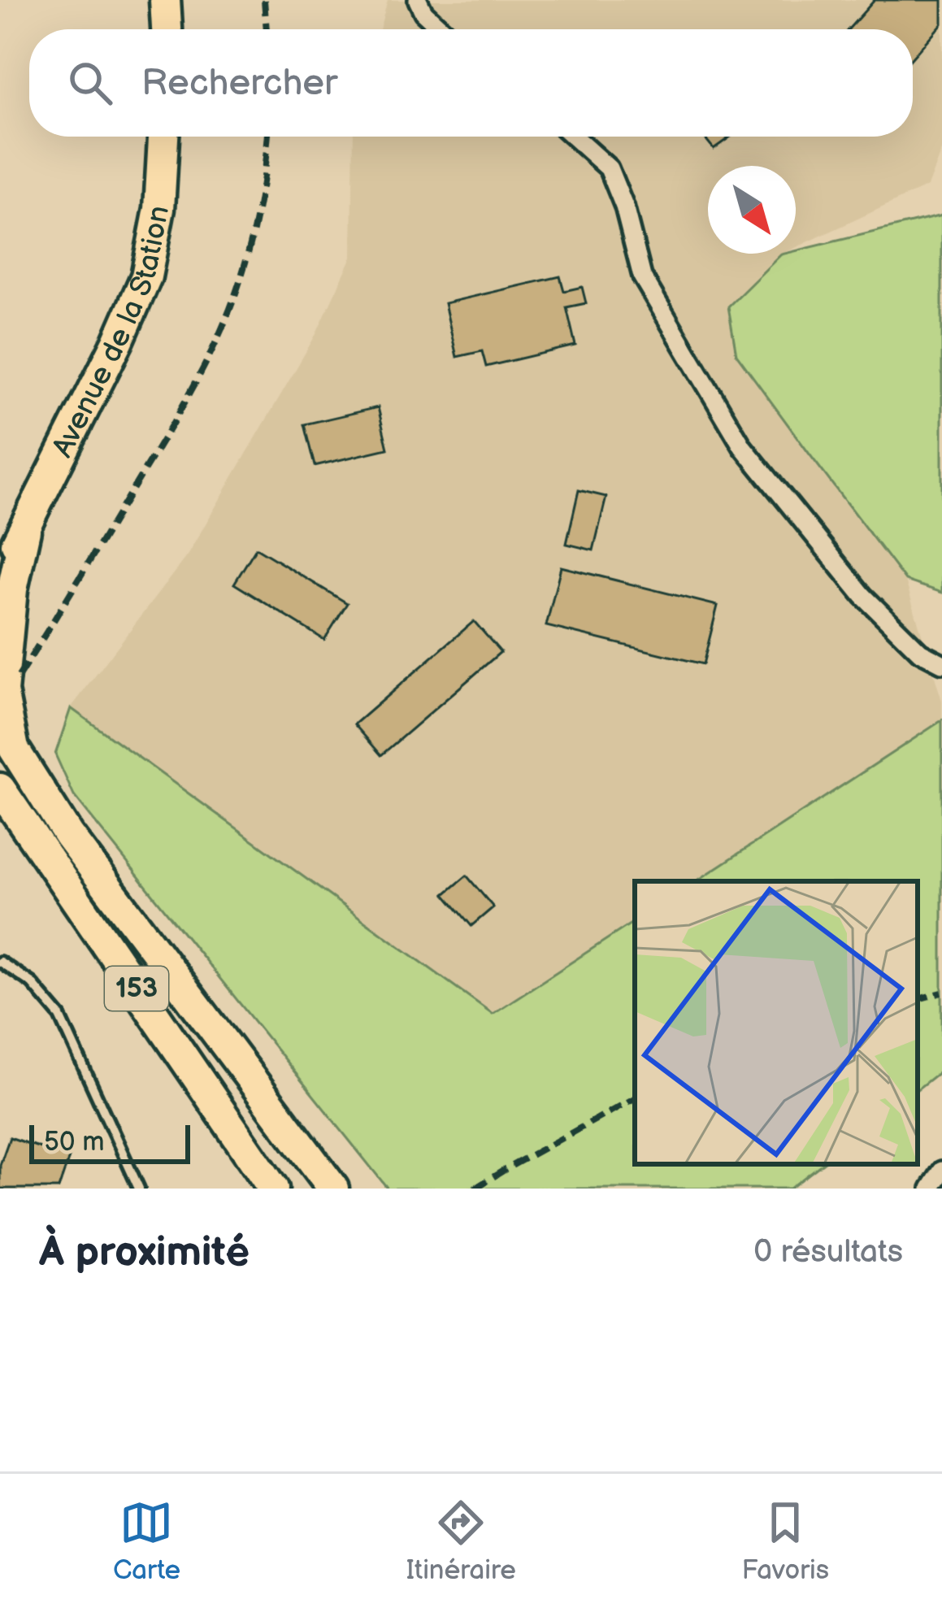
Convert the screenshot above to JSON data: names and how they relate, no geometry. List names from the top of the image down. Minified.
{"streets":{"main road":["Avenue de la Station","153"]},"crossings":[["Avenue de la Station","153"]],"scale_bar":"50 m","north":"bottom right","page":{"search":"Rechercher","scale":"50 m","heading":["À proximité","0 résultats"],"nav":["Carte","Itinéraire","Favoris"]}}
